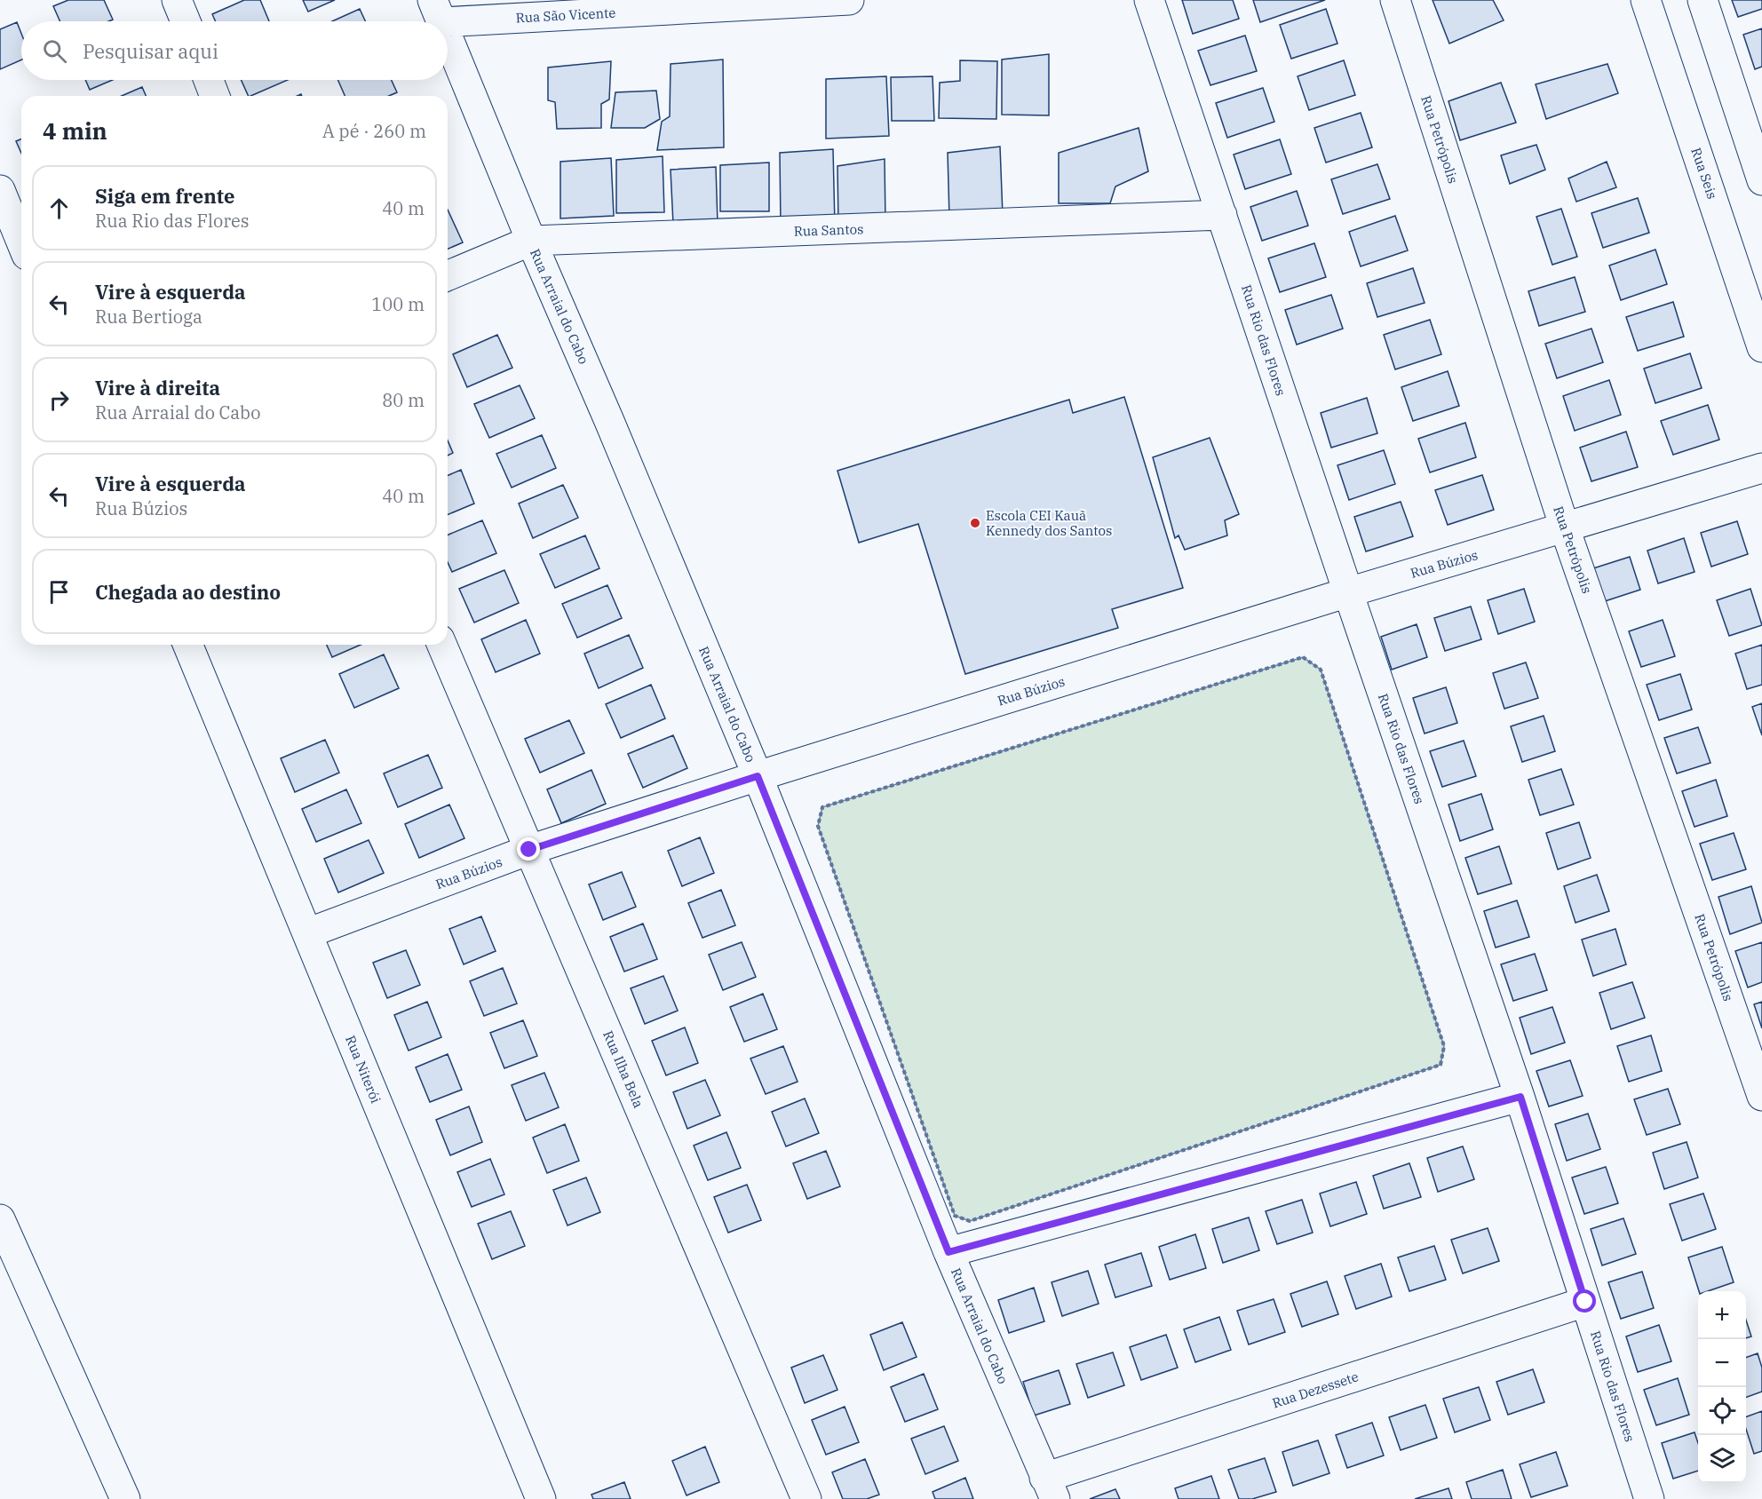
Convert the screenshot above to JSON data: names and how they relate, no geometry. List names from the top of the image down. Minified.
{"streets":{"street":["Rua São Vicente","Rua Petrópolis","Rua Seis","Rua Santos","Rua Arraial do Cabo","Rua Rio das Flores","Rua Búzios","Rua Niterói","Rua Ilha Bela","Rua Dezessete"]},"crossings":[["Rua Petrópolis","Rua Búzios"],["Rua Santos","Rua Arraial do Cabo"],["Rua Santos","Rua Rio das Flores"],["Rua Arraial do Cabo","Rua Búzios"],["Rua Arraial do Cabo","Rua Dezessete"],["Rua Rio das Flores","Rua Búzios"],["Rua Rio das Flores","Rua Dezessete"],["Rua Búzios","Rua Niterói"],["Rua Búzios","Rua Ilha Bela"]],"places":["Escola CEI Kauã Kennedy dos Santos"],"page":{"search":"Pesquisar aqui","heading":["4 min","A pé · 260 m"],"list":[["Siga em frente","Rua Rio das Flores","40 m"],["Vire à esquerda","Rua Bertioga","100 m"],["Vire à direita","Rua Arraial do Cabo","80 m"],["Vire à esquerda","Rua Búzios","40 m"],"Chegada ao destino"],"map_buttons":["+","−"]}}
